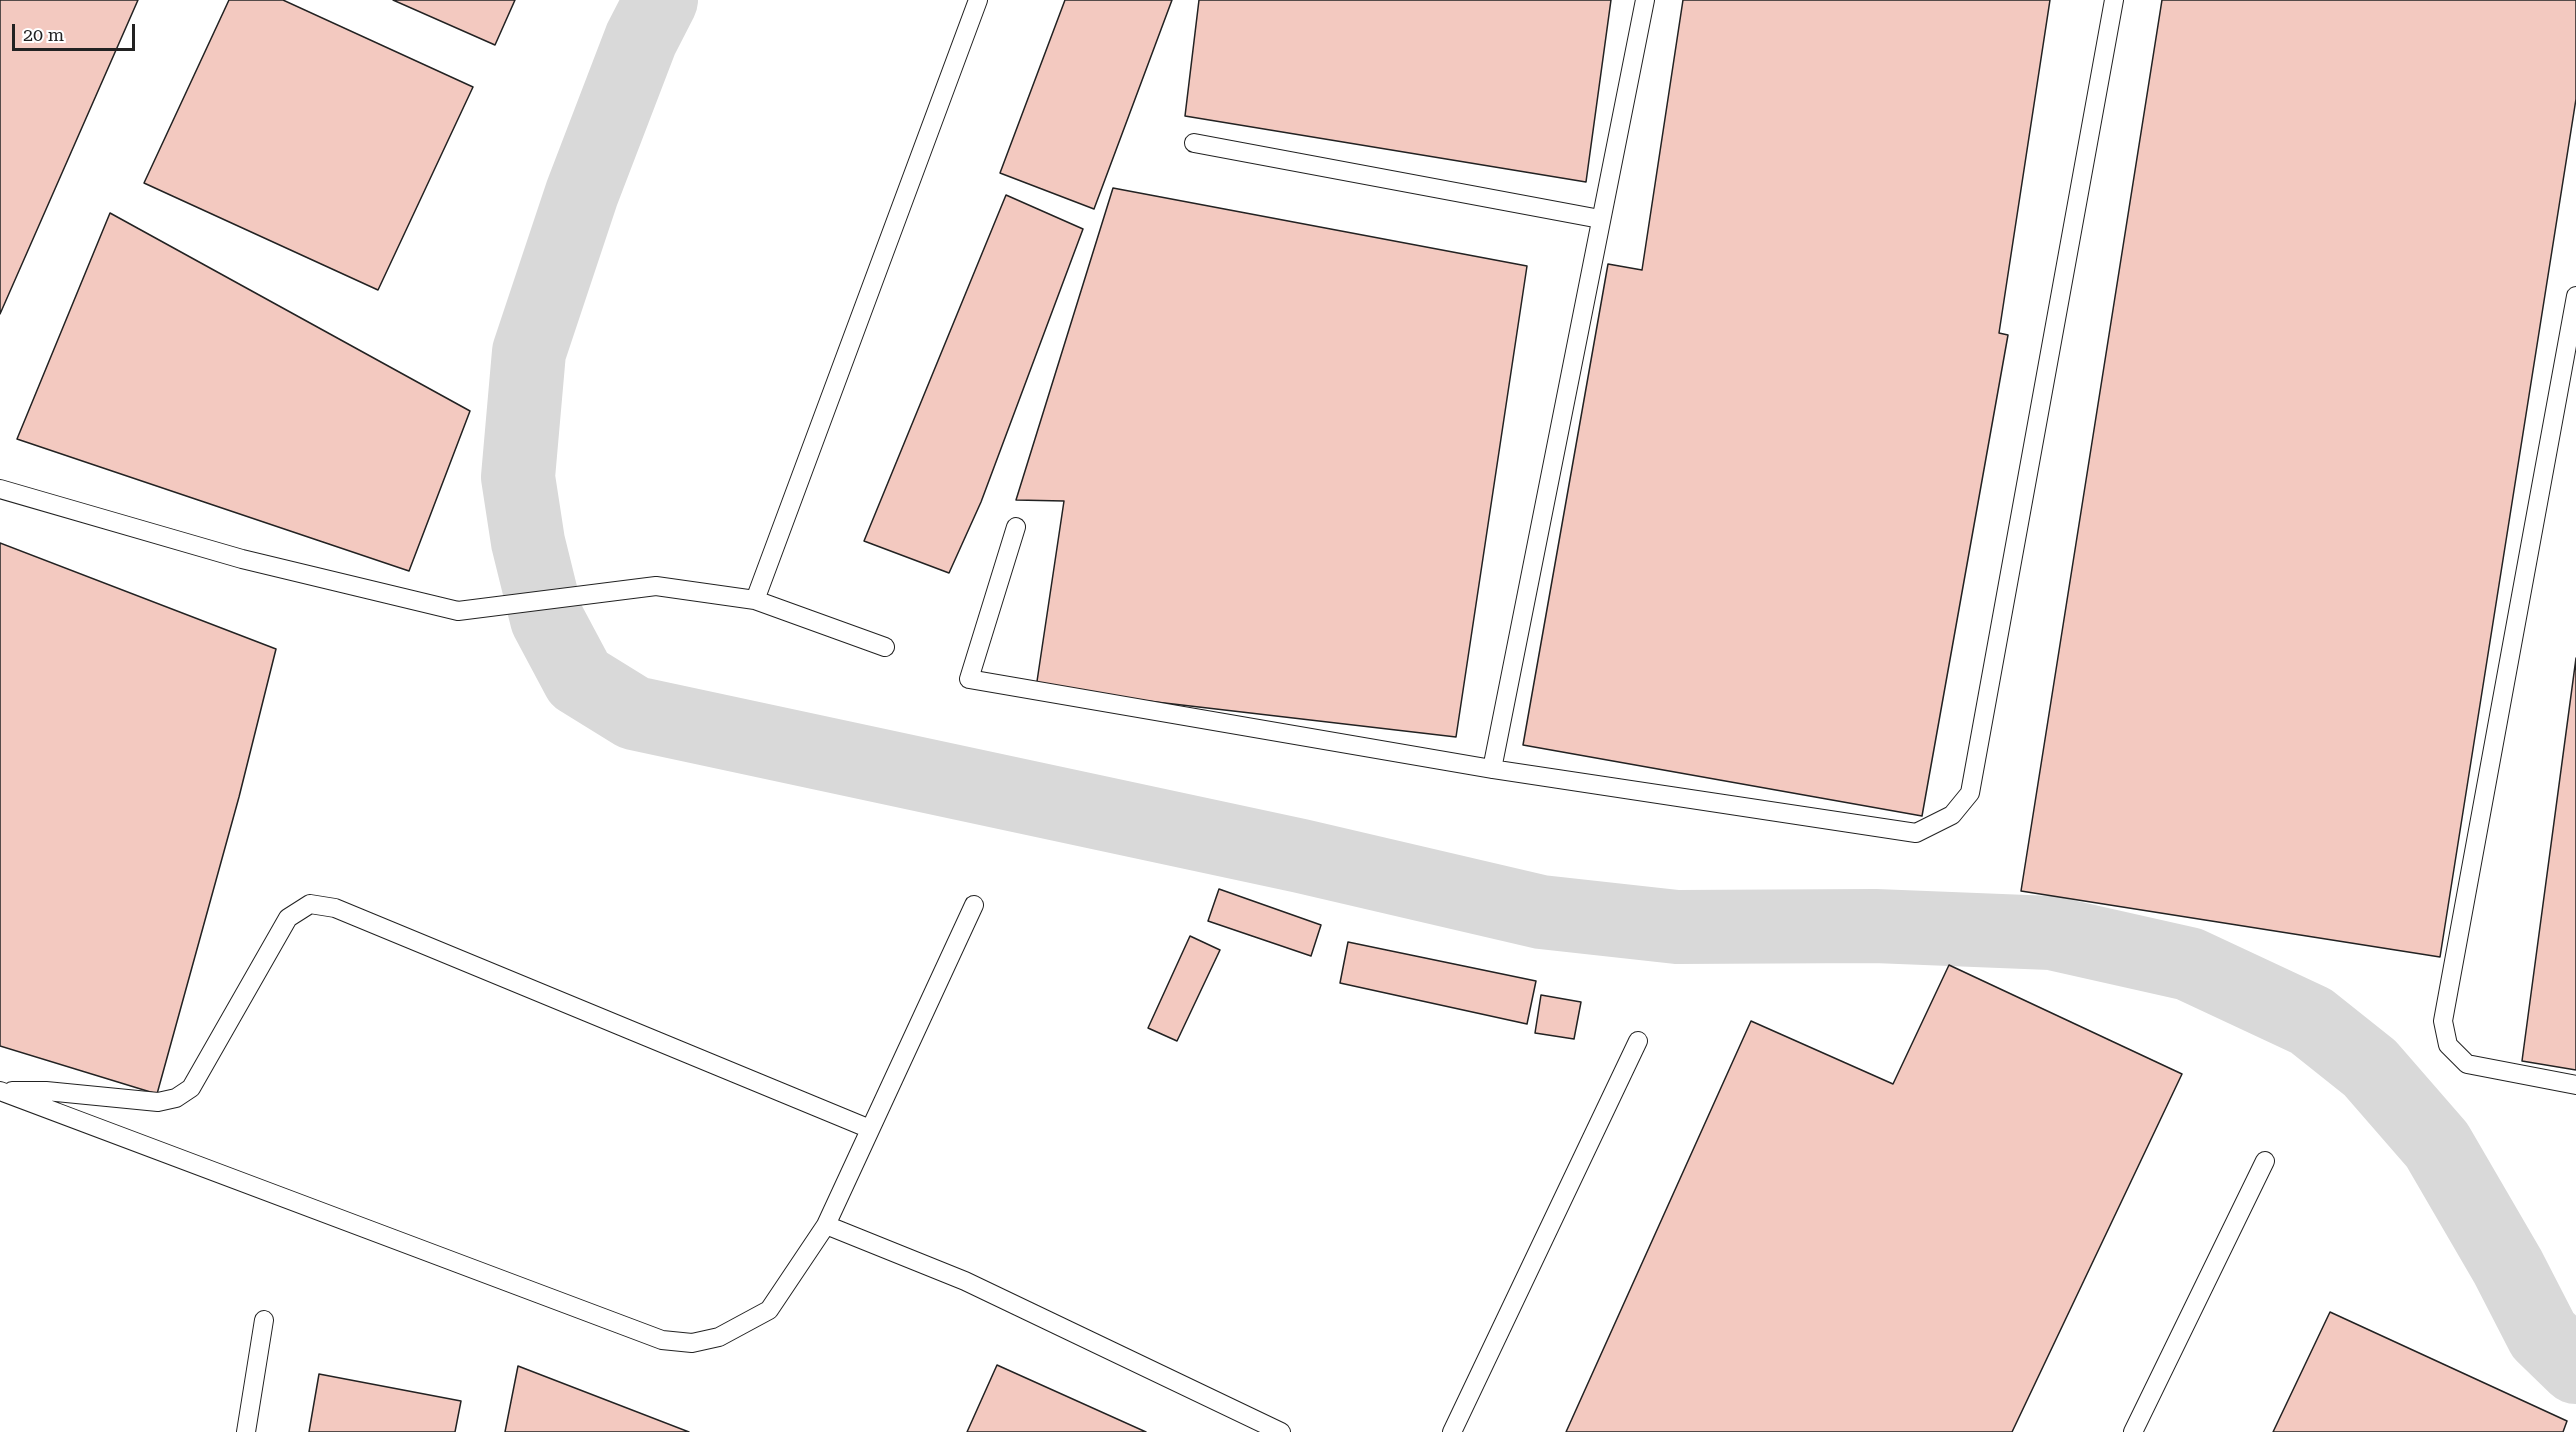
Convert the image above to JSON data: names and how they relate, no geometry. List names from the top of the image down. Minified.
{"scale_bar":"20 m"}
